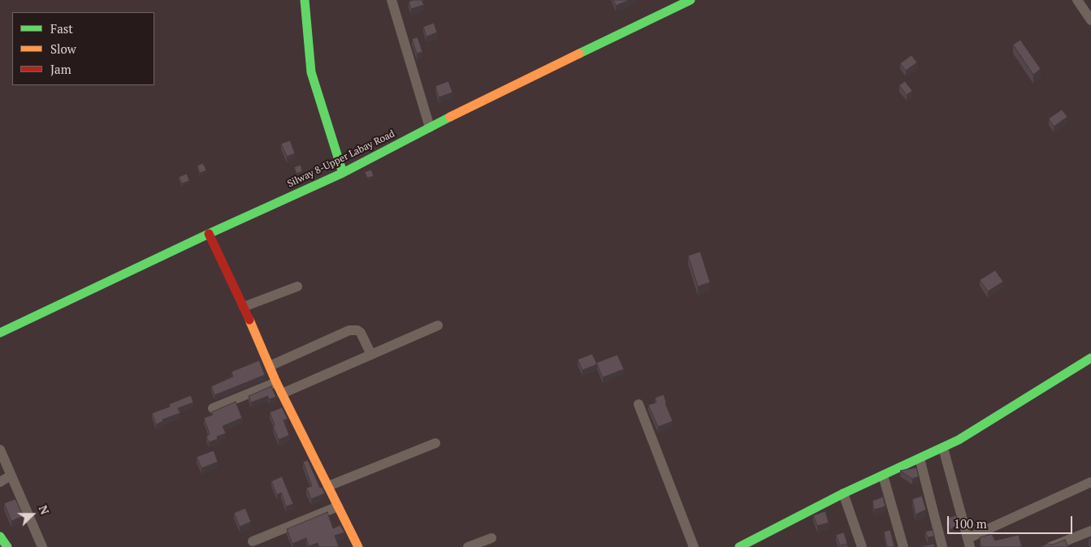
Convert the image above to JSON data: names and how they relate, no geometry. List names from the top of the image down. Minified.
{"streets":{"street":["Silway 8-Upper Labay Road"]},"legend":["Fast","Slow","Jam"],"scale_bar":"100 m","north":"right"}
